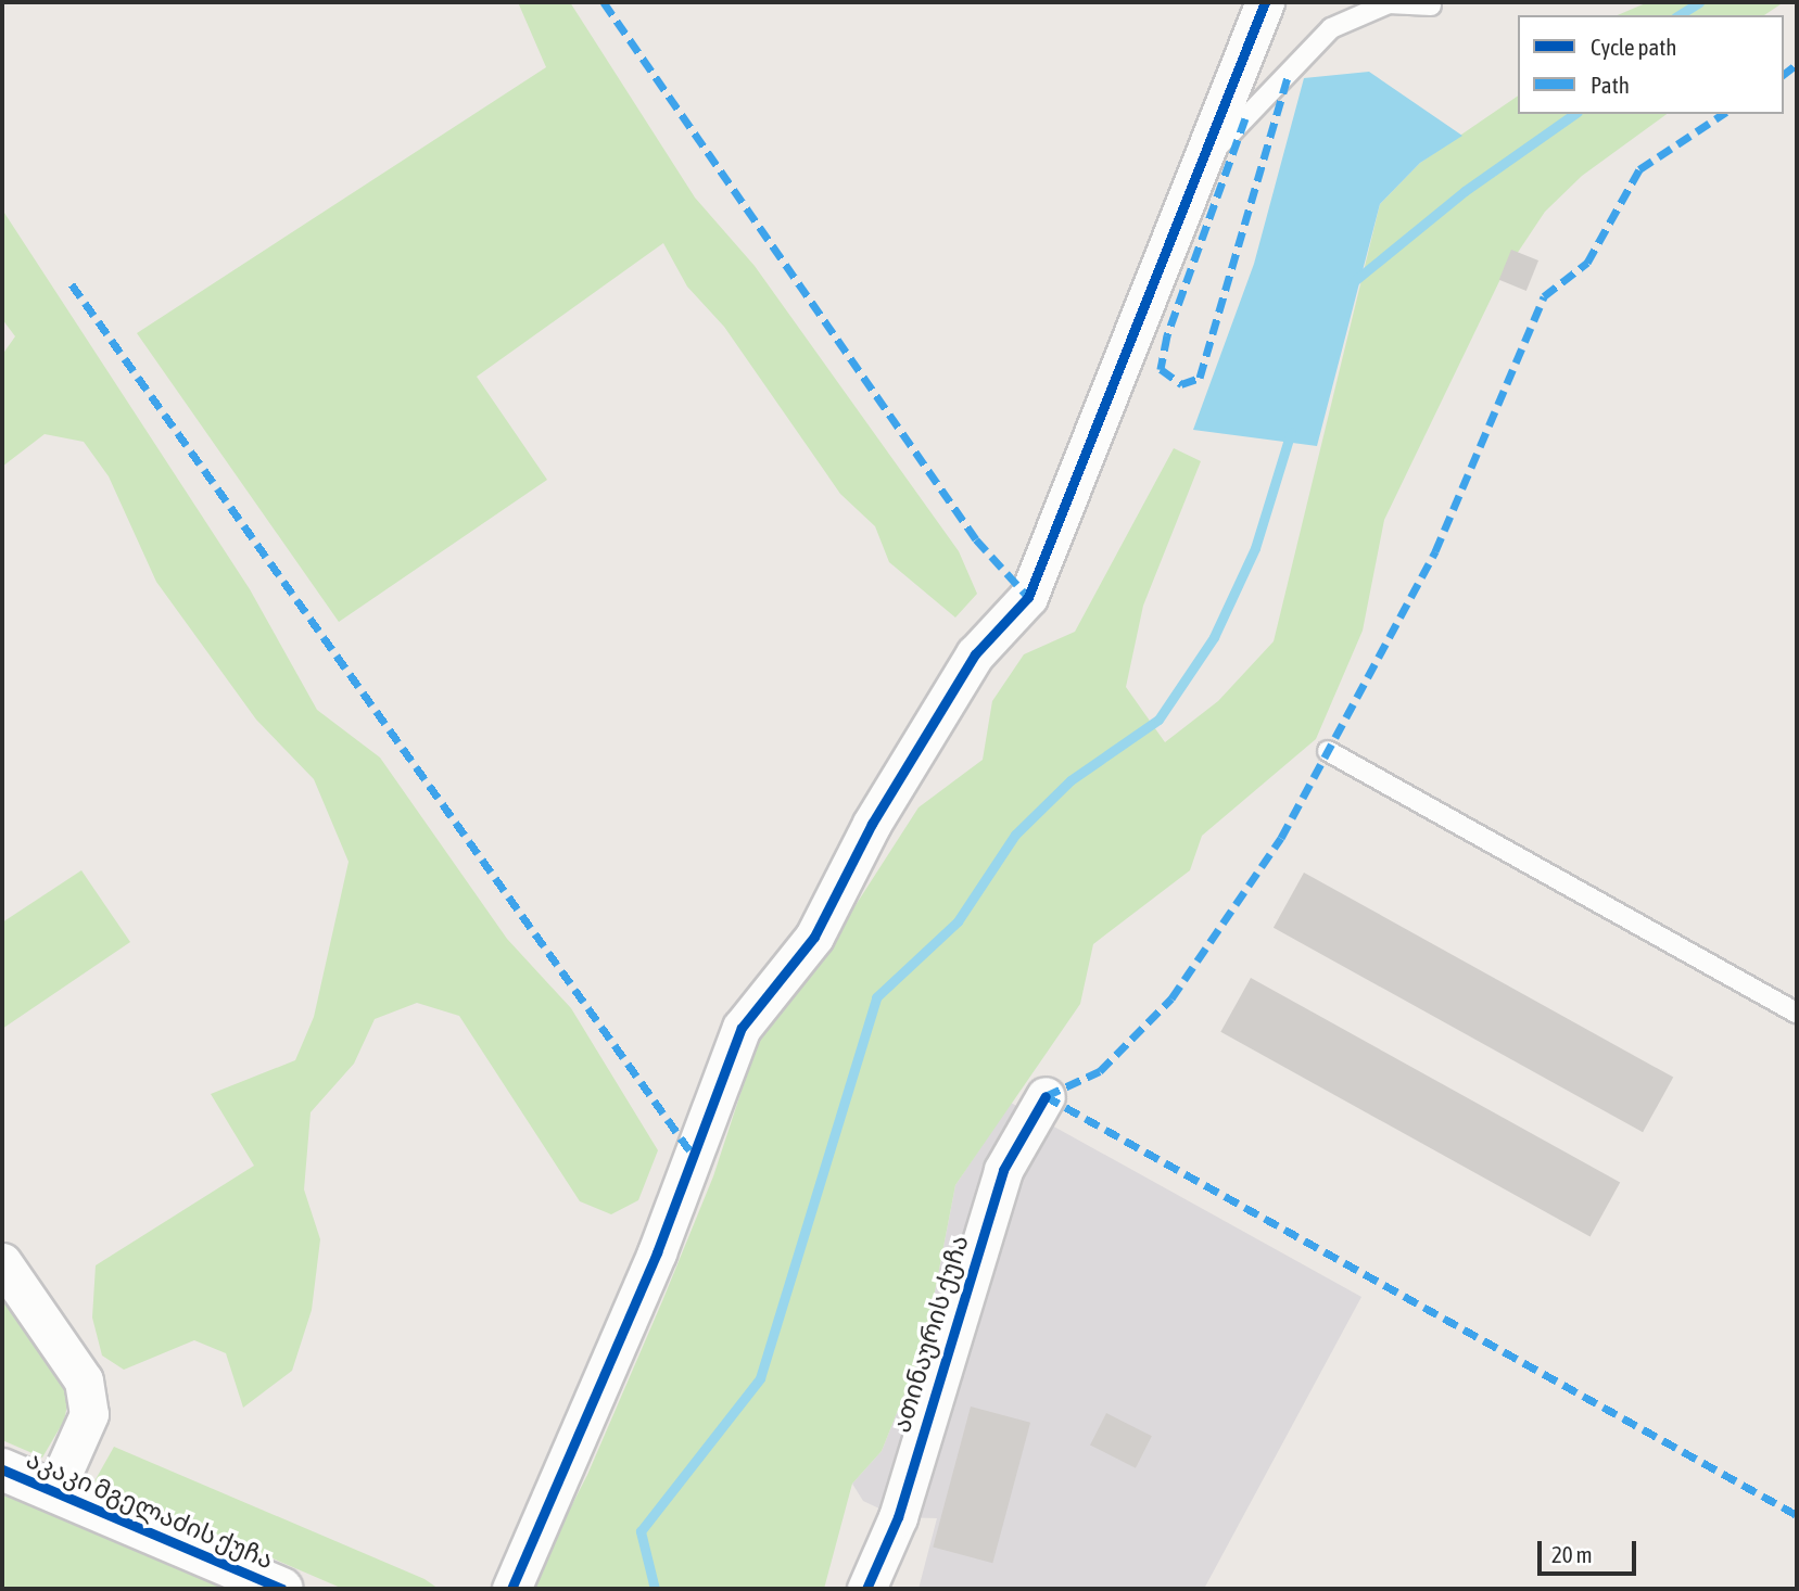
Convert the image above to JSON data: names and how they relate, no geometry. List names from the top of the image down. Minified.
{"streets":{"street":["ათინაურის ქუჩა","აკაკი მგელაძის ქუჩა"]},"legend":["Cycle path","Path"],"scale_bar":"20 m"}
